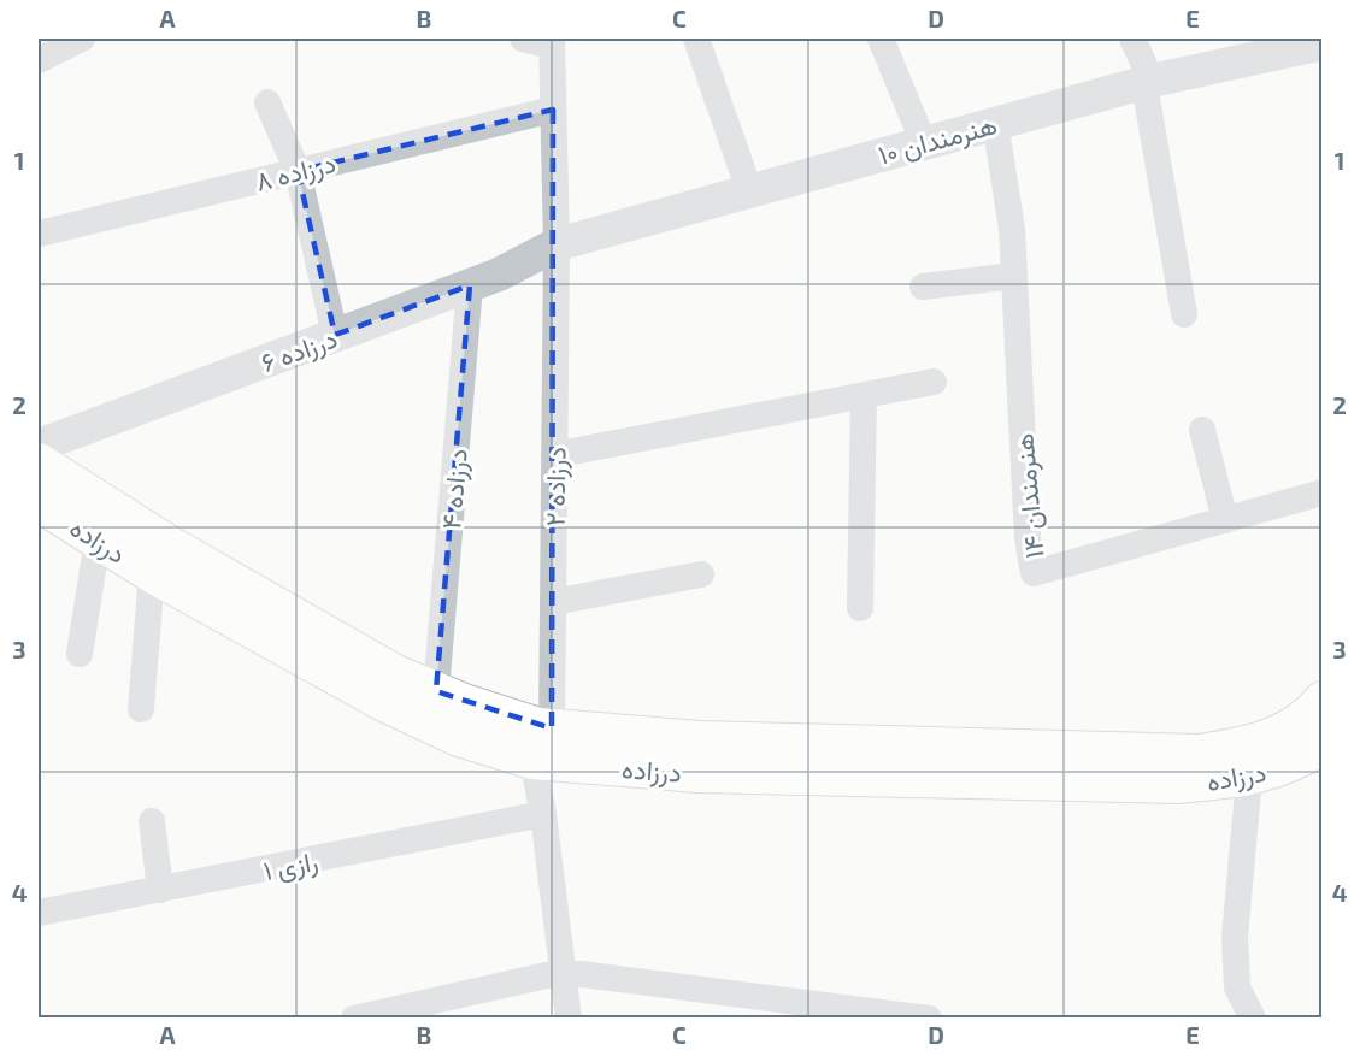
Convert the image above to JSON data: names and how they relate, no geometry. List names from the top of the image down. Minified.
{"streets":{"main road":["درزاده"],"street":["هنرمندان ۱۰","درزاده ۸","درزاده ۶","درزاده ۲","درزاده ۴","هنرمندان ۱۴","رازی ۱"]},"crossings":[["هنرمندان ۱۰","درزاده ۶"],["هنرمندان ۱۰","درزاده ۲"],["هنرمندان ۱۰","هنرمندان ۱۴"],["درزاده ۸","درزاده ۲"],["درزاده ۶","درزاده ۲"],["درزاده ۶","درزاده ۴"],["درزاده ۲","درزاده"],["درزاده ۲","رازی ۱"],["درزاده ۴","درزاده"]],"grid":{"columns":["A","B","C","D","E"],"rows":["1","2","3","4"]}}
